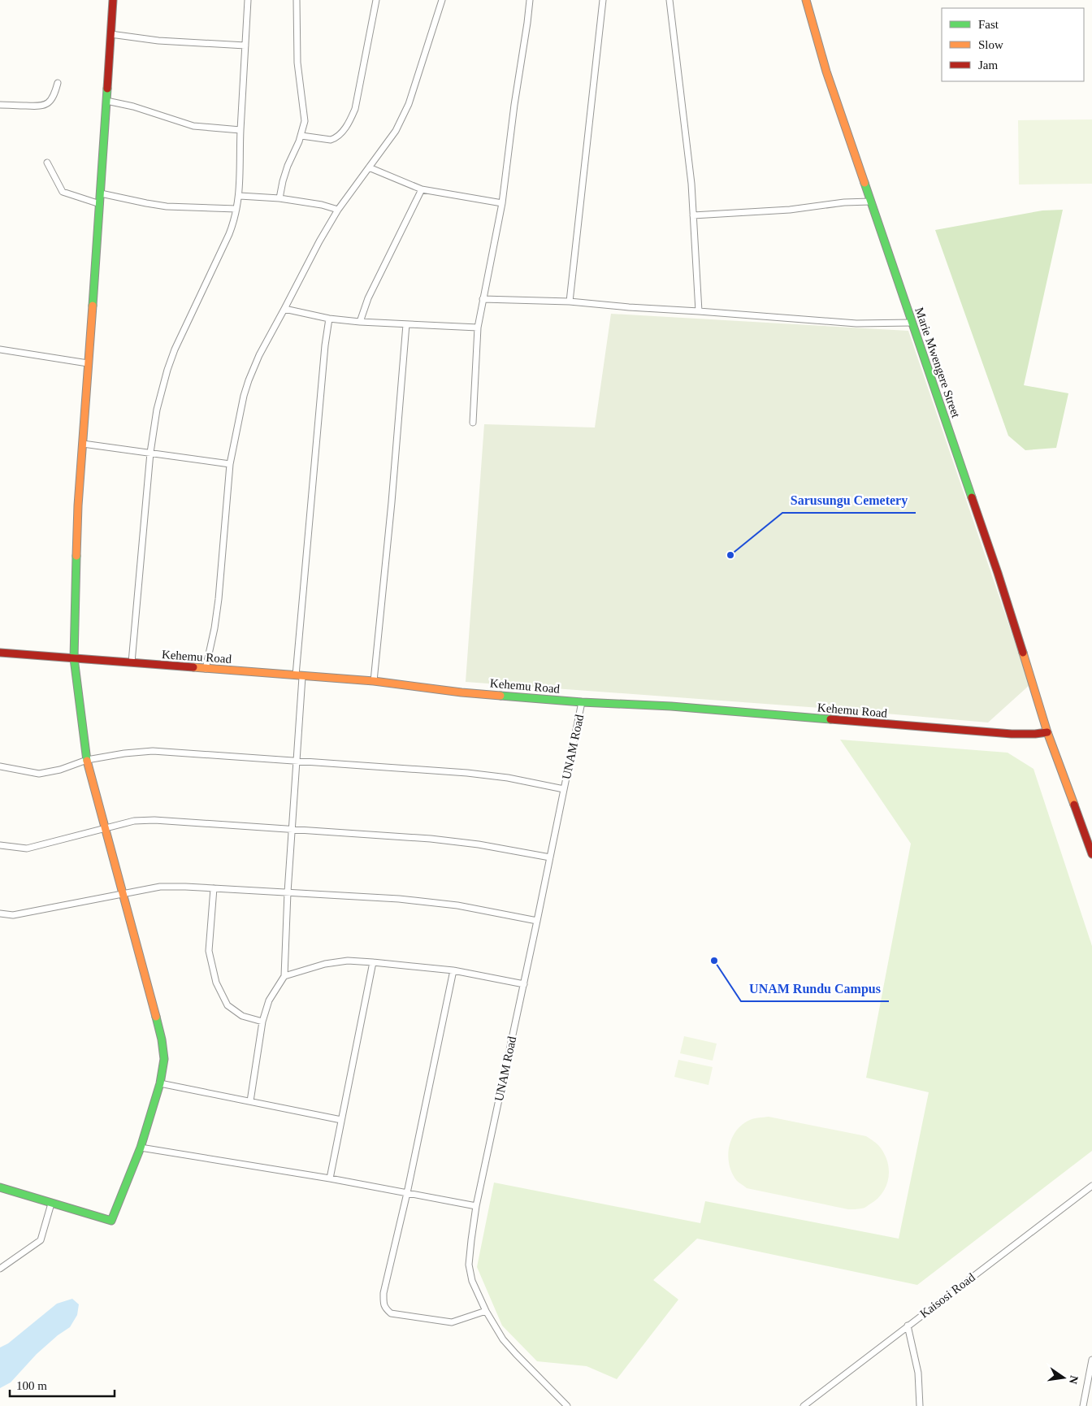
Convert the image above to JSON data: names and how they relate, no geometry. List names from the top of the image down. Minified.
{"streets":{"street":["Marie Mwengere Street","Kehemu Road","UNAM Road","Kaisosi Road"]},"crossings":[["Marie Mwengere Street","Kehemu Road"],["Kehemu Road","UNAM Road"]],"places":["Sarusungu Cemetery","UNAM Rundu Campus"],"legend":["Fast","Slow","Jam"],"scale_bar":"100 m","north":"right"}
